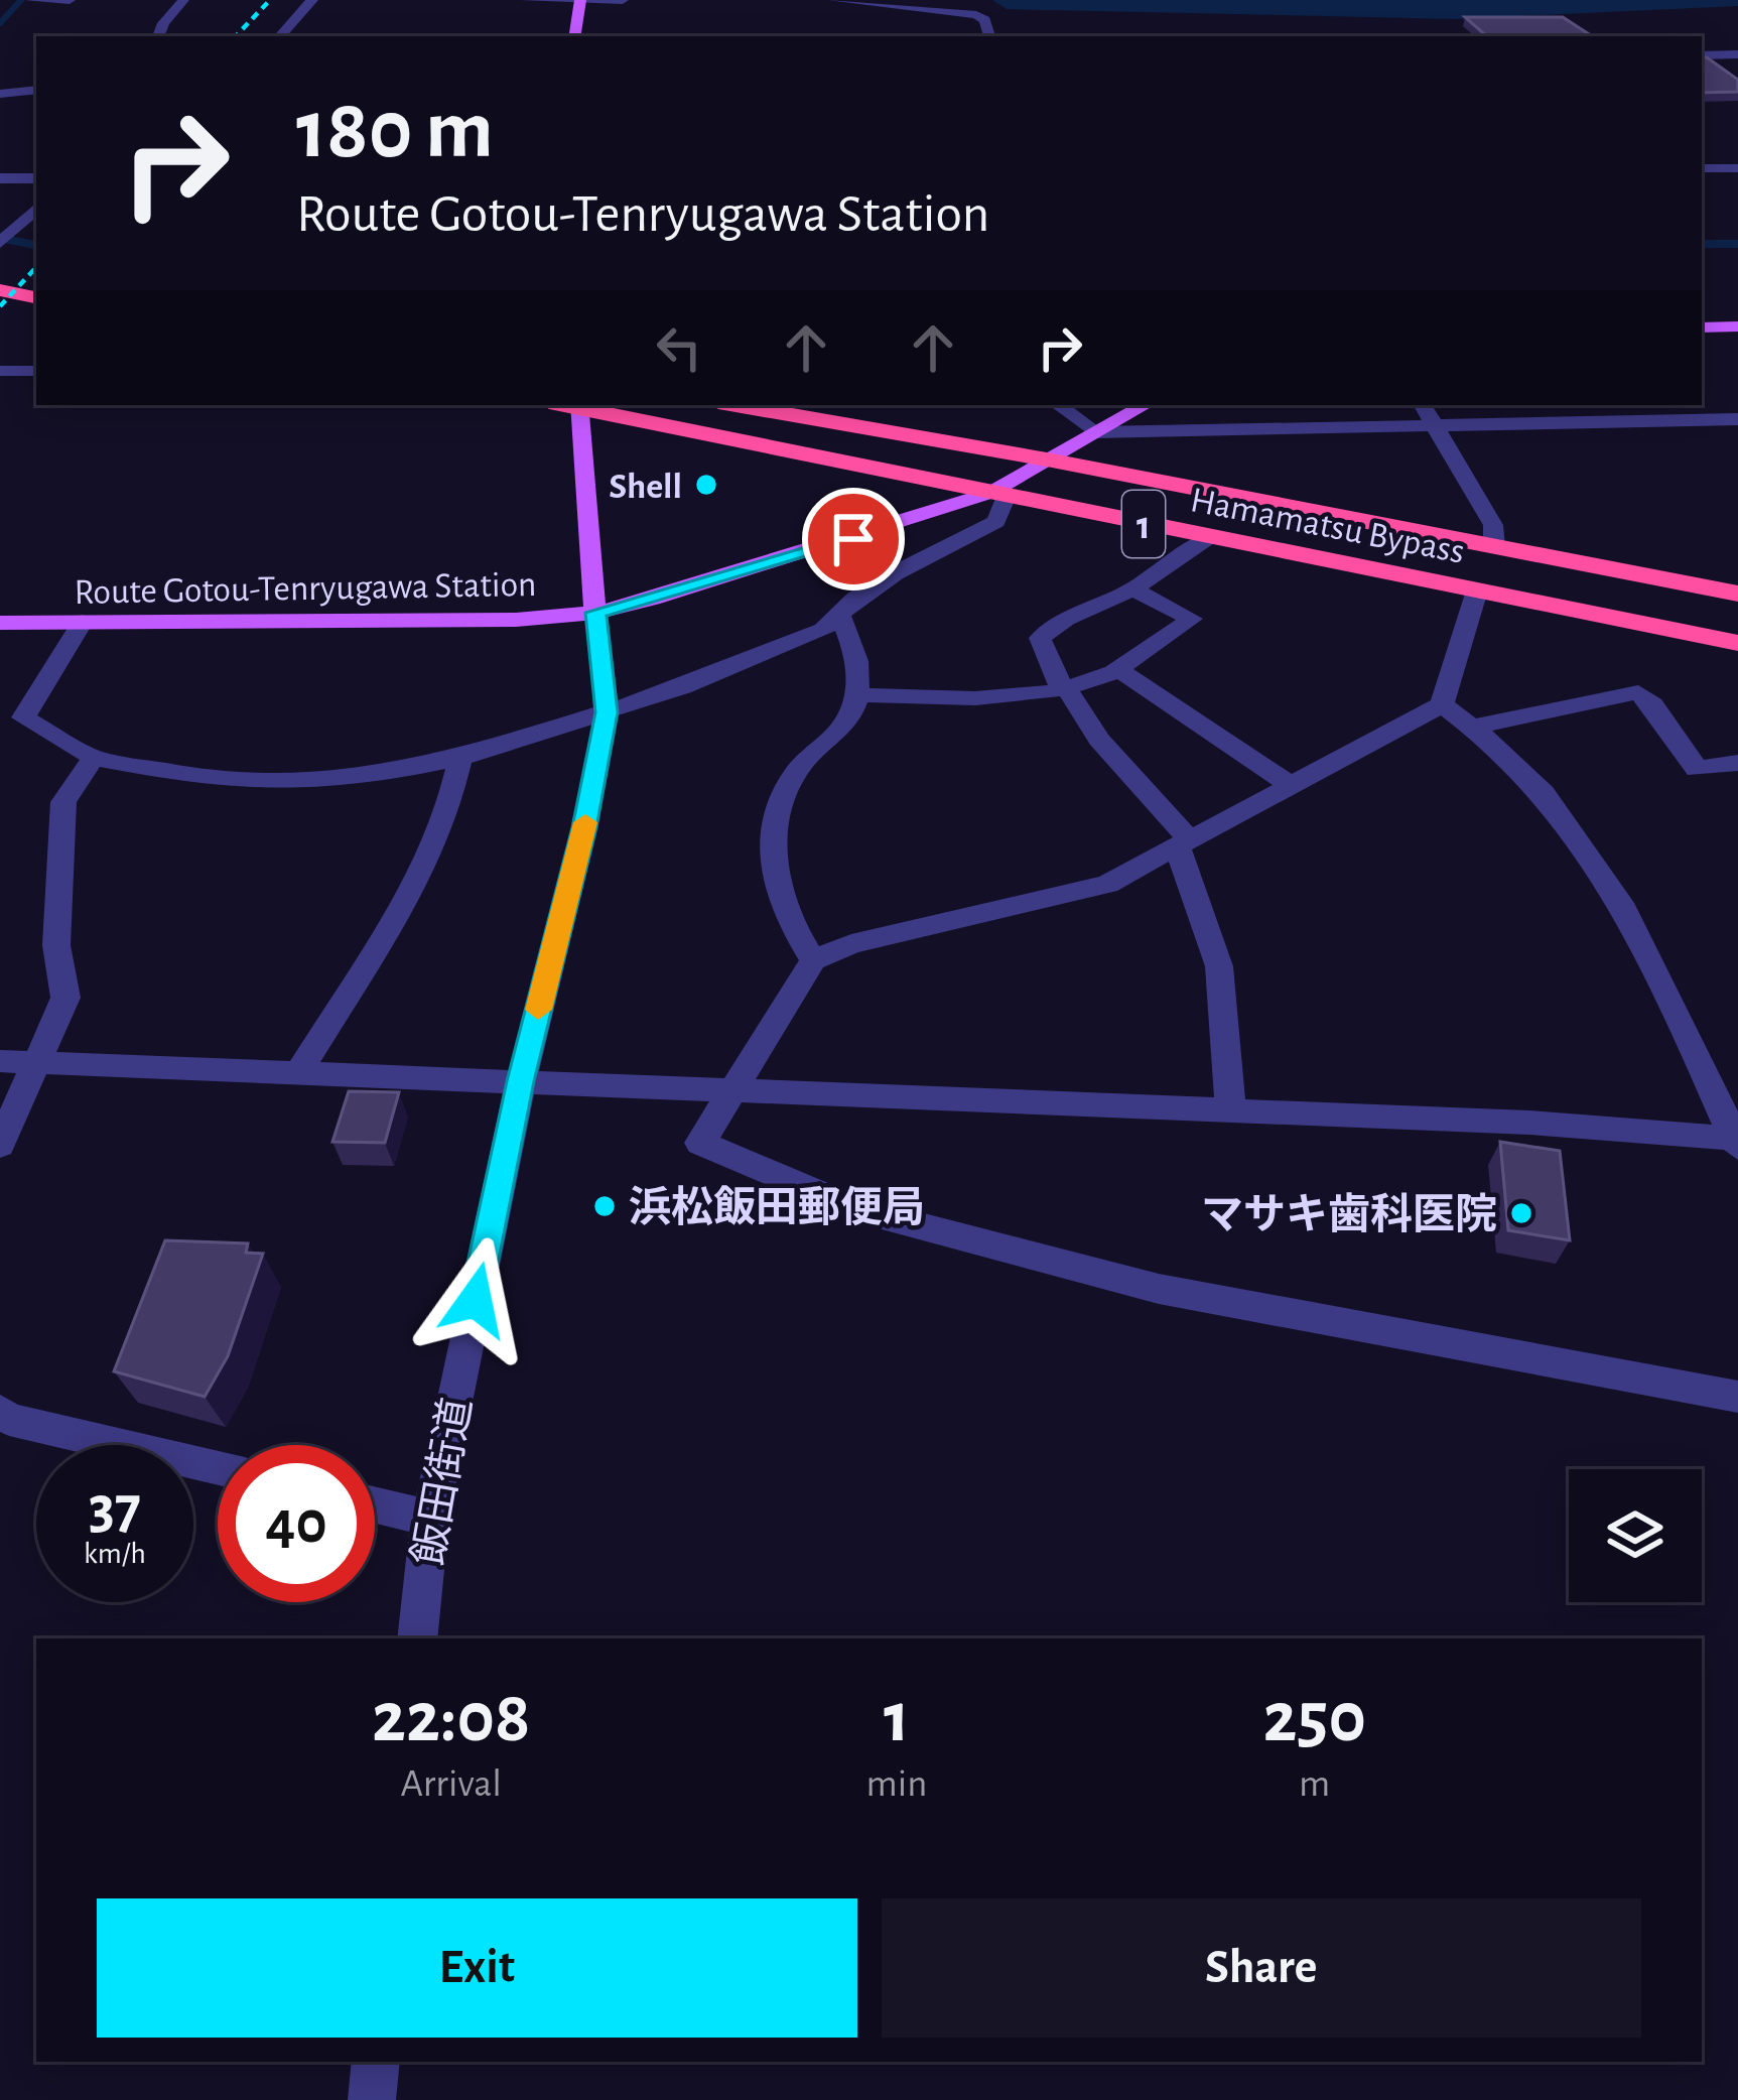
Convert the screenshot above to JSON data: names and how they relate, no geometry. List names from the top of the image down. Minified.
{"streets":{"highway":["1","Hamamatsu Bypass"],"main road":["Route Gotou-Tenryugawa Station"],"street":["飯田街道"]},"crossings":[["Hamamatsu Bypass","Route Gotou-Tenryugawa Station"],["Route Gotou-Tenryugawa Station","飯田街道"]],"places":["Shell","浜松飯田郵便局","マサキ歯科医院"],"page":{"turn":["180 m","Route Gotou-Tenryugawa Station"],"speed":"37 km/h","limit":"40","eta":["22:08","Arrival","1","min","250","m"],"buttons":["Exit","Share"]}}
